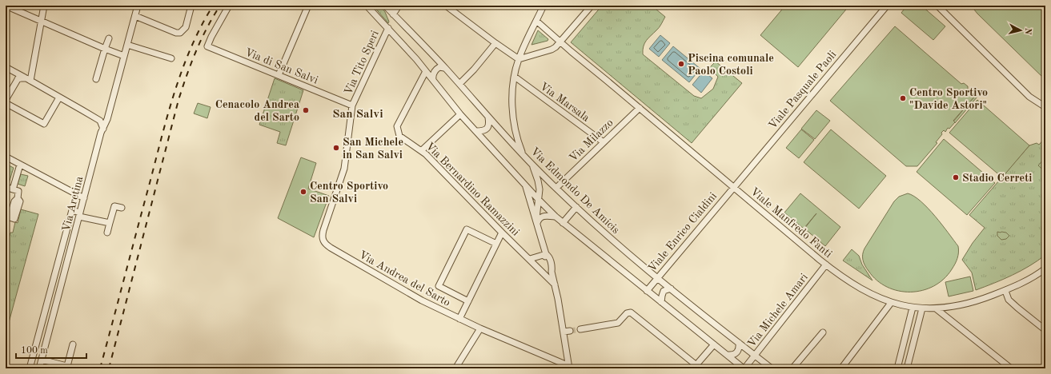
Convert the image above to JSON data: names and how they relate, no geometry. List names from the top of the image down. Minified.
{"streets":{"street":["Via Tito Speri","Via di San Salvi","Viale Pasquale Paoli","Via Marsala","Via Milazzo","Via Bernardino Ramazzini","Via Edmondo De Amicis","Via Aretina","Viale Manfredo Fanti","Viale Enrico Cialdini","Via Andrea del Sarto","Via Michele Amari"]},"crossings":[["Via Tito Speri","Via di San Salvi"],["Via Tito Speri","Via Andrea del Sarto"],["Viale Pasquale Paoli","Viale Manfredo Fanti"],["Viale Pasquale Paoli","Viale Enrico Cialdini"],["Via Marsala","Via Milazzo"],["Via Milazzo","Via Edmondo De Amicis"],["Via Milazzo","Viale Manfredo Fanti"],["Via Edmondo De Amicis","Viale Enrico Cialdini"],["Via Edmondo De Amicis","Via Michele Amari"],["Viale Manfredo Fanti","Viale Enrico Cialdini"],["Viale Manfredo Fanti","Via Michele Amari"]],"districts":["San Salvi"],"places":["Piscina comunale Paolo Costoli","Centro Sportivo \"Davide Astori\"","Cenacolo Andrea del Sarto","San Michele in San Salvi","Stadio Cerreti","Centro Sportivo San Salvi"],"scale_bar":"100 m","north":"right"}
